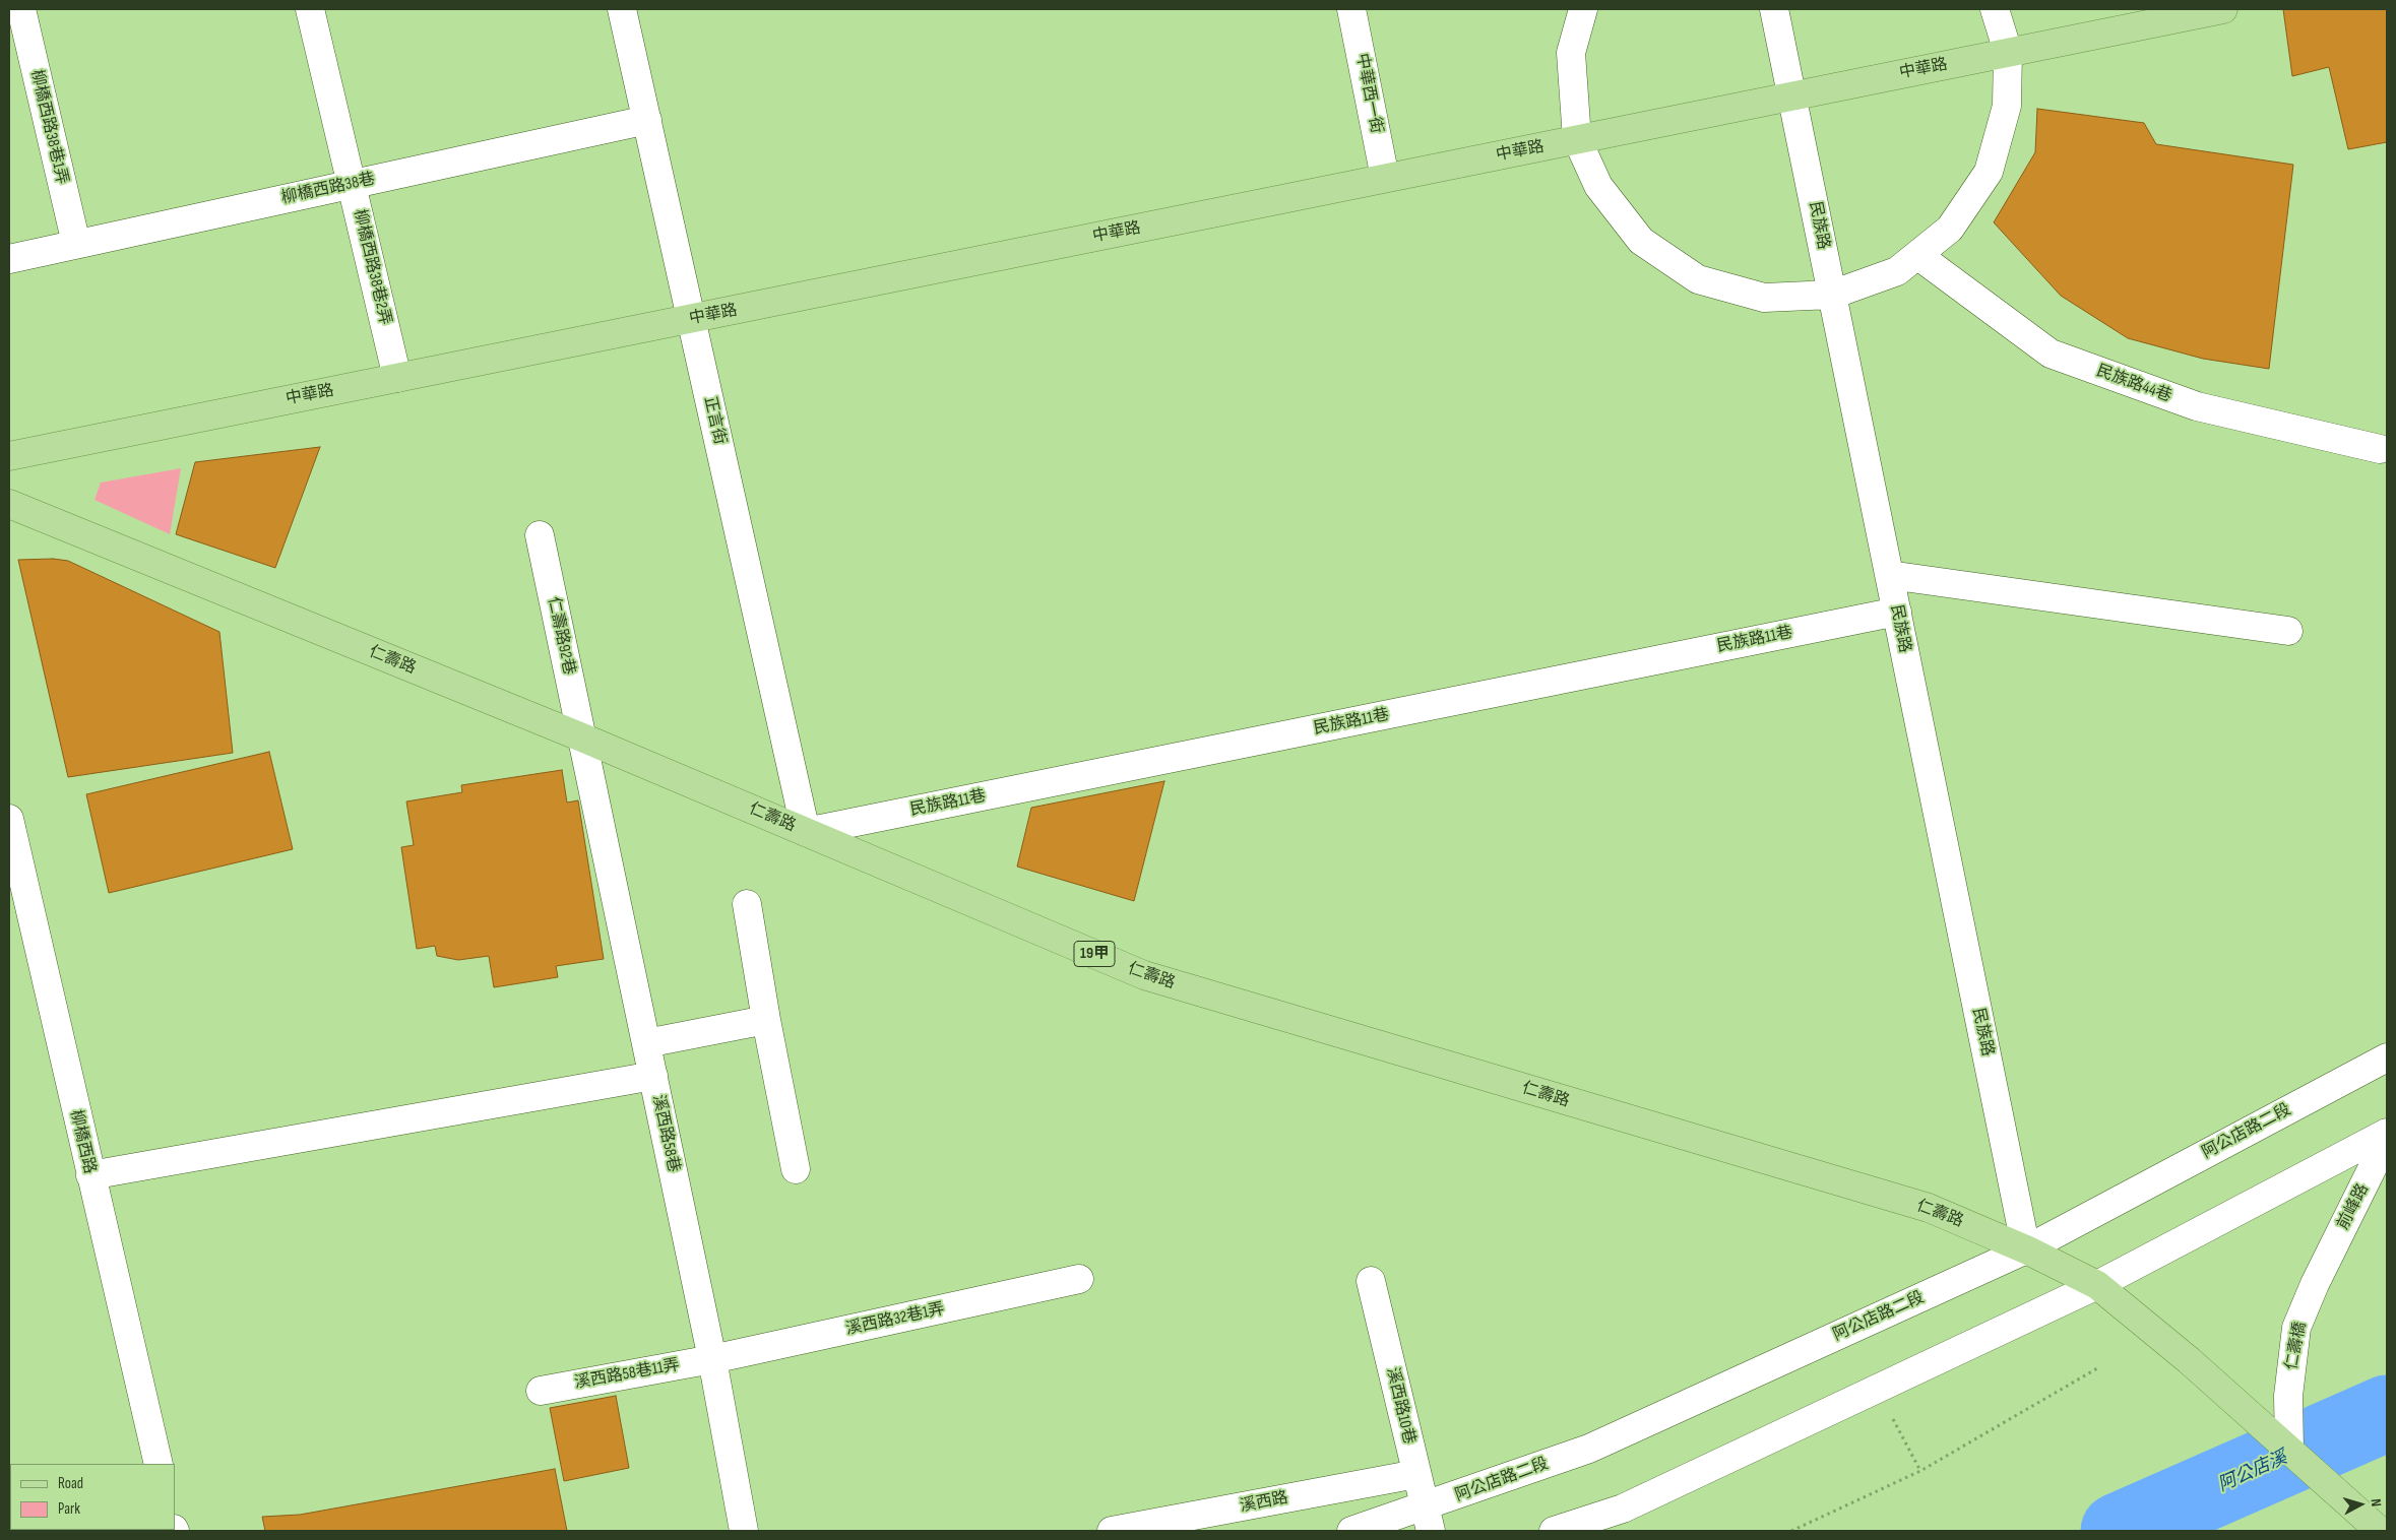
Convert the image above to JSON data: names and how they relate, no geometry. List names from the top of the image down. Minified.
{"streets":{"main road":["中華路","仁壽路","19甲"],"street":["中華西一街","柳橋西路38巷1弄","柳橋西路38巷","民族路","柳橋西路38巷2弄","民族路44巷","正言街","仁壽路92巷","民族路11巷","阿公店路二段","溪西路58巷","柳橋西路","前峰路","溪西路32巷1弄","仁壽橋","溪西路58巷11弄","溪西路10巷","溪西路"]},"crossings":[["中華路","中華西一街"],["中華路","民族路"],["中華路","柳橋西路38巷2弄"],["中華路","正言街"],["柳橋西路38巷1弄","柳橋西路38巷"],["柳橋西路38巷","柳橋西路38巷2弄"],["柳橋西路38巷","正言街"],["民族路","民族路11巷"],["民族路","仁壽路"],["民族路","阿公店路二段"],["正言街","民族路11巷"],["正言街","仁壽路"],["仁壽路92巷","仁壽路"],["仁壽路92巷","溪西路58巷"],["民族路11巷","仁壽路"],["仁壽路","19甲"],["仁壽路","阿公店路二段"],["仁壽路","溪西路58巷"],["仁壽路","仁壽橋"],["19甲","仁壽橋"],["阿公店路二段","溪西路10巷"],["溪西路58巷","溪西路32巷1弄"],["溪西路58巷","溪西路58巷11弄"],["前峰路","仁壽橋"],["溪西路32巷1弄","溪西路58巷11弄"],["溪西路10巷","溪西路"]],"water":["阿公店溪"],"legend":["Road","Park"],"north":"right"}
